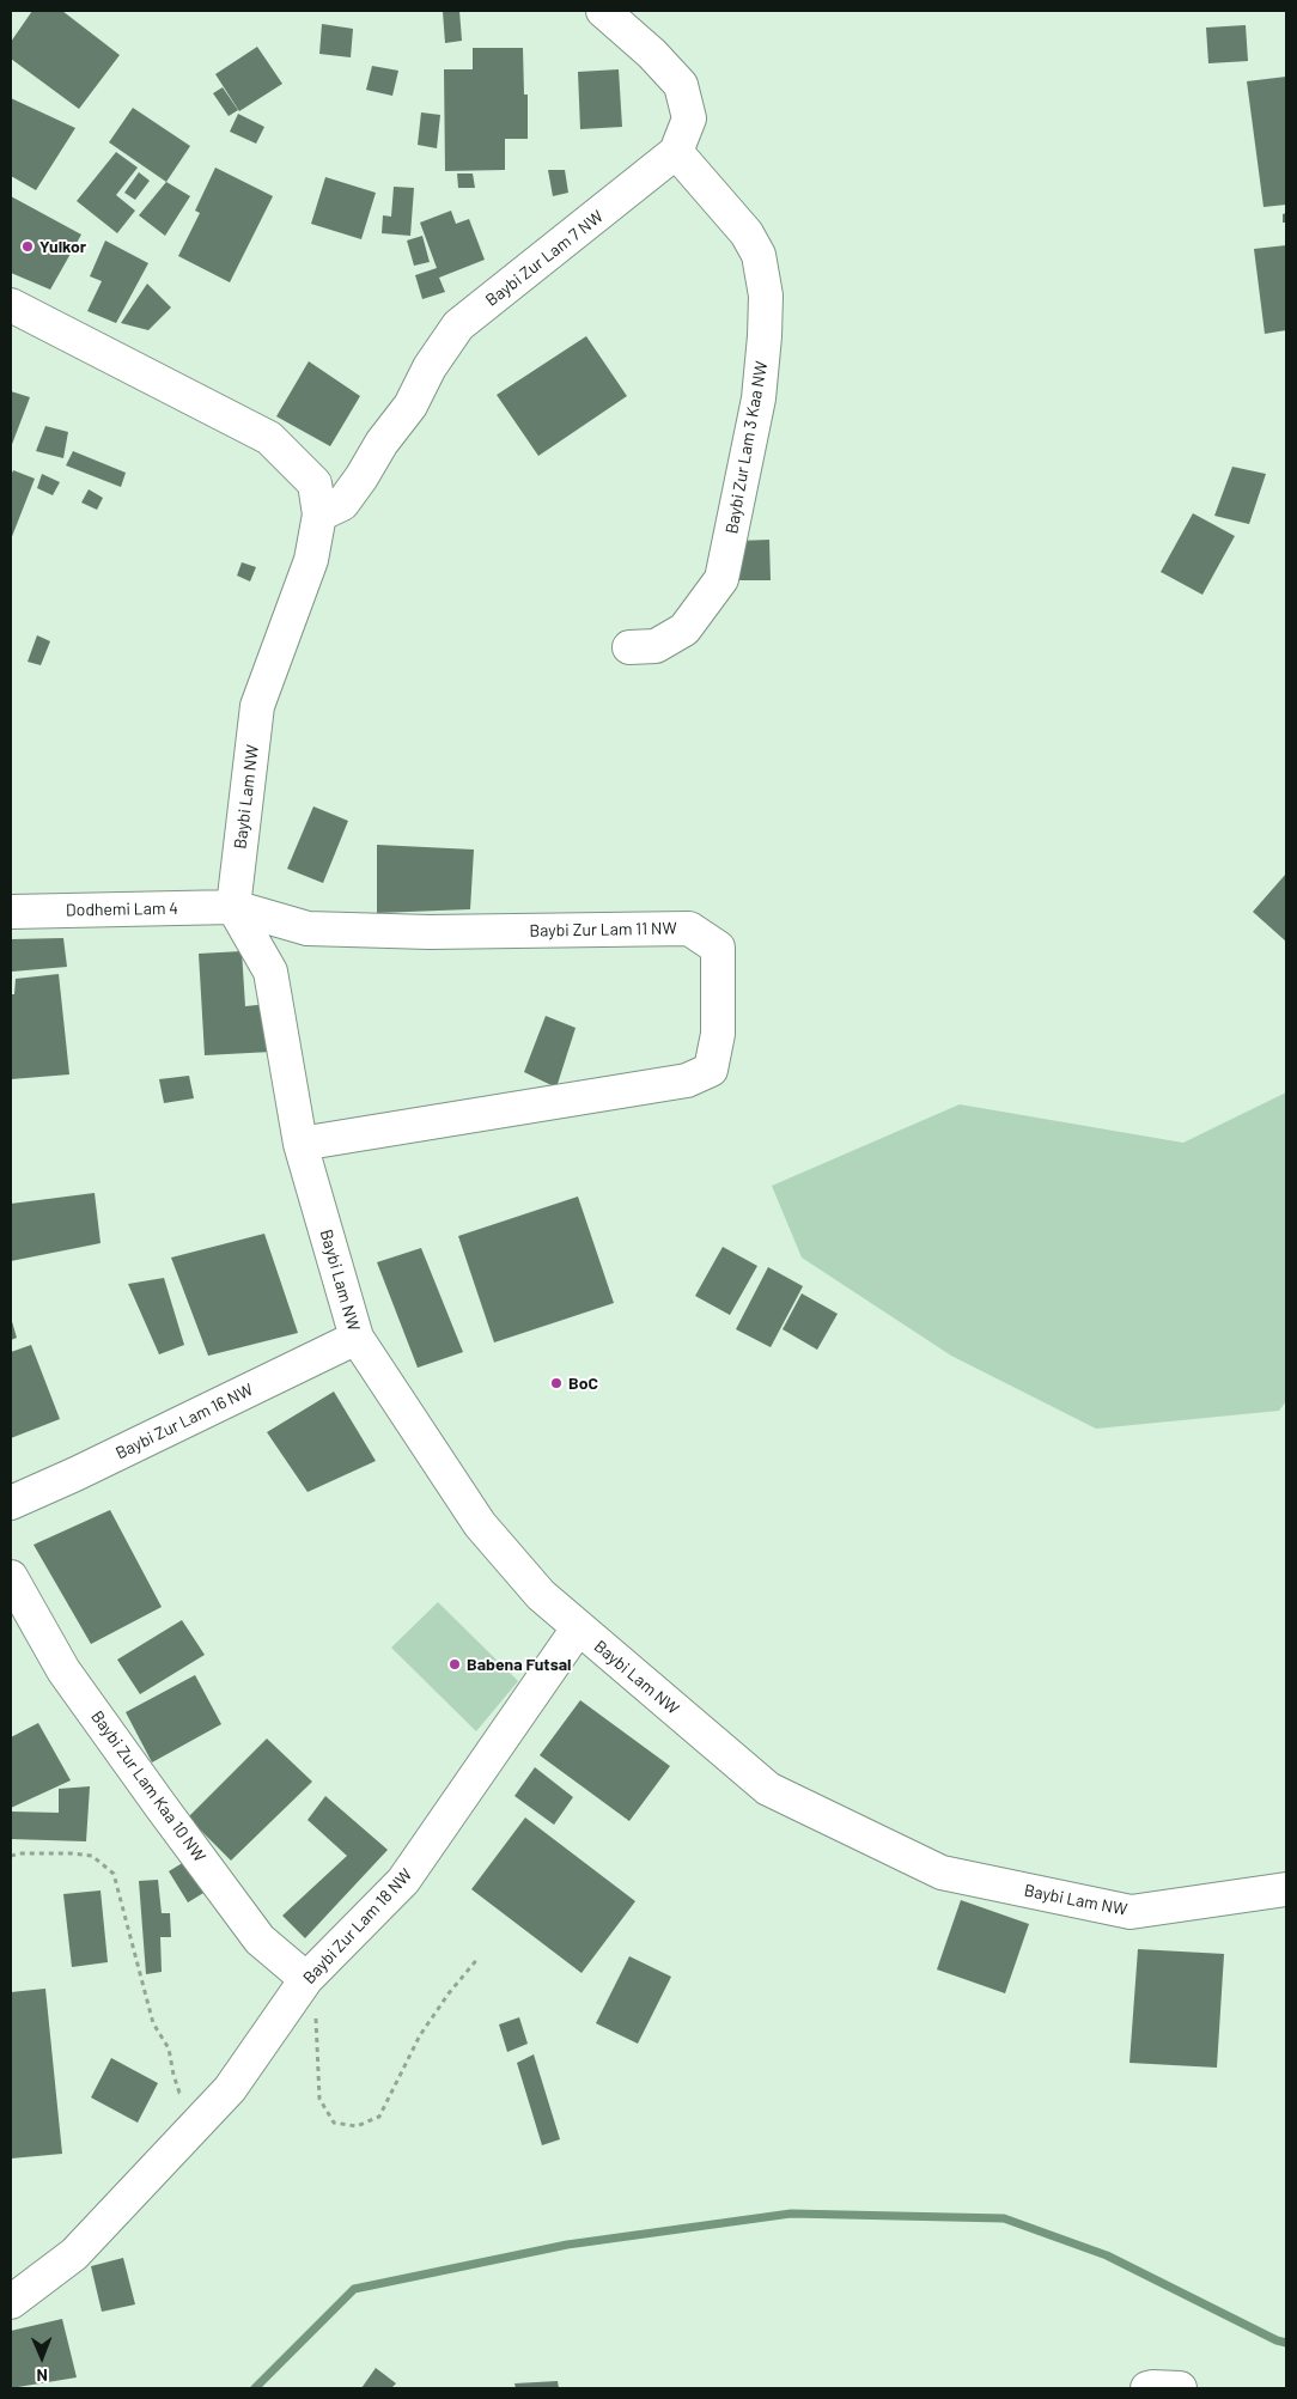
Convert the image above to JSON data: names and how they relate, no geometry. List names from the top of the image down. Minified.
{"streets":{"street":["Baybi Zur Lam 7 NW","Baybi Zur Lam 3 Kaa NW","Baybi Lam NW","Dodhemi Lam 4","Baybi Zur Lam 11 NW","Baybi Zur Lam 16 NW","Baybi Zur Lam Kaa 10 NW","Baybi Zur Lam 18 NW"]},"crossings":[["Baybi Zur Lam 7 NW","Baybi Zur Lam 3 Kaa NW"],["Baybi Zur Lam 7 NW","Baybi Lam NW"],["Baybi Lam NW","Dodhemi Lam 4"],["Baybi Lam NW","Baybi Zur Lam 11 NW"],["Baybi Lam NW","Baybi Zur Lam 16 NW"],["Baybi Lam NW","Baybi Zur Lam 18 NW"],["Dodhemi Lam 4","Baybi Zur Lam 11 NW"],["Baybi Zur Lam Kaa 10 NW","Baybi Zur Lam 18 NW"]],"places":["Yulkor","BoC","Babena Futsal"],"north":"bottom"}
